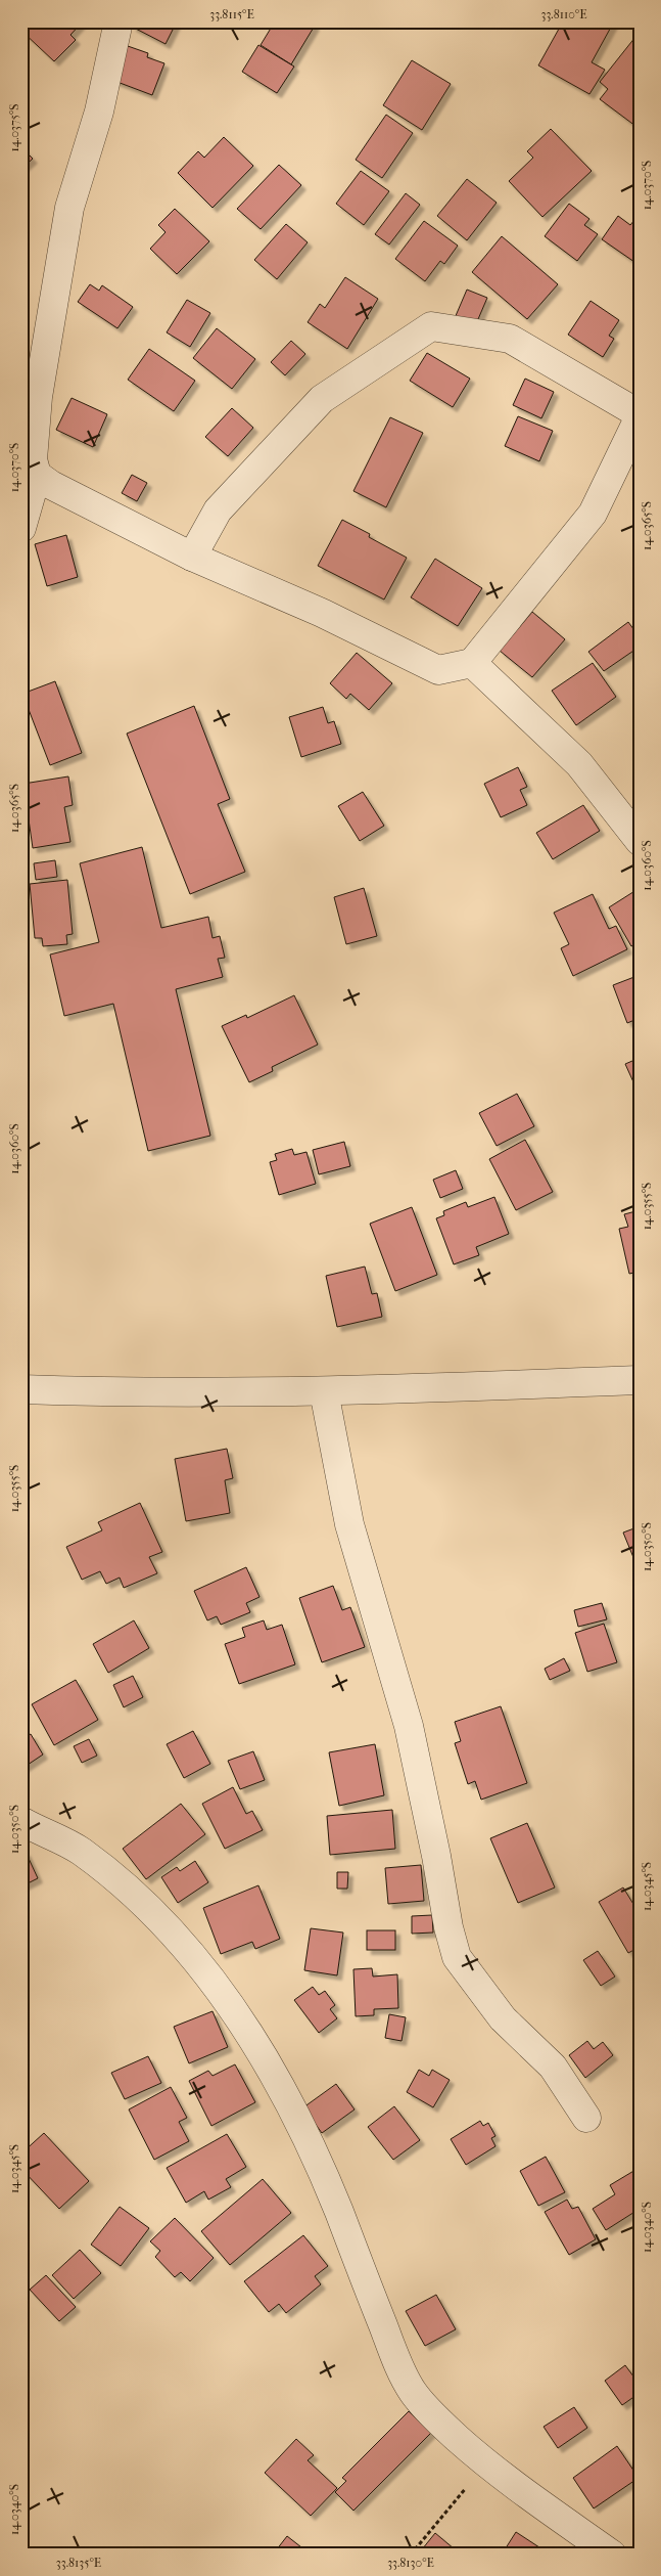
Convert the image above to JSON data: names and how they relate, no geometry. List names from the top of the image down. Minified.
{"coordinates":["33.8115°E","33.8110°E","14.0375°S","14.0370°S","14.0365°S","14.0360°S","14.0355°S","14.0350°S","14.0345°S","14.0340°S","33.8135°E","33.8130°E"]}
